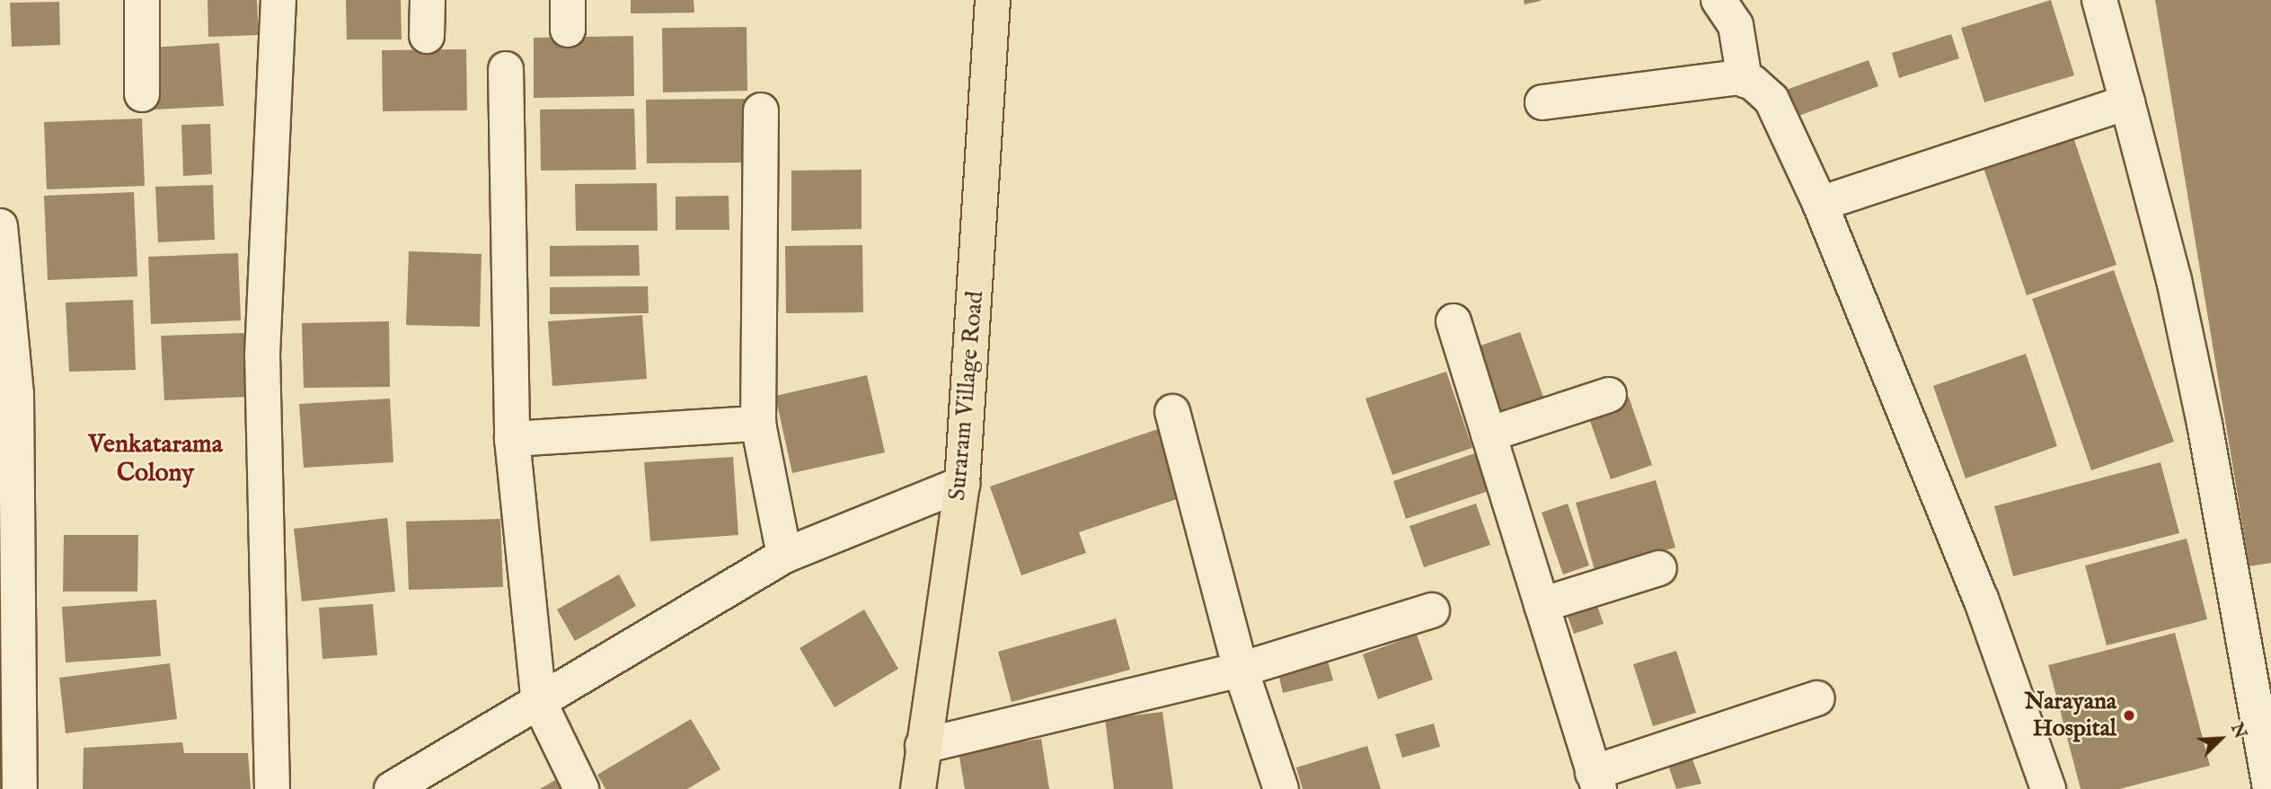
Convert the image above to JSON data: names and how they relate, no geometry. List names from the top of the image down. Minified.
{"streets":{"main road":["Suraram Village Road"]},"districts":["Venkatarama Colony"],"places":["Narayana Hospital"],"north":"top right"}
